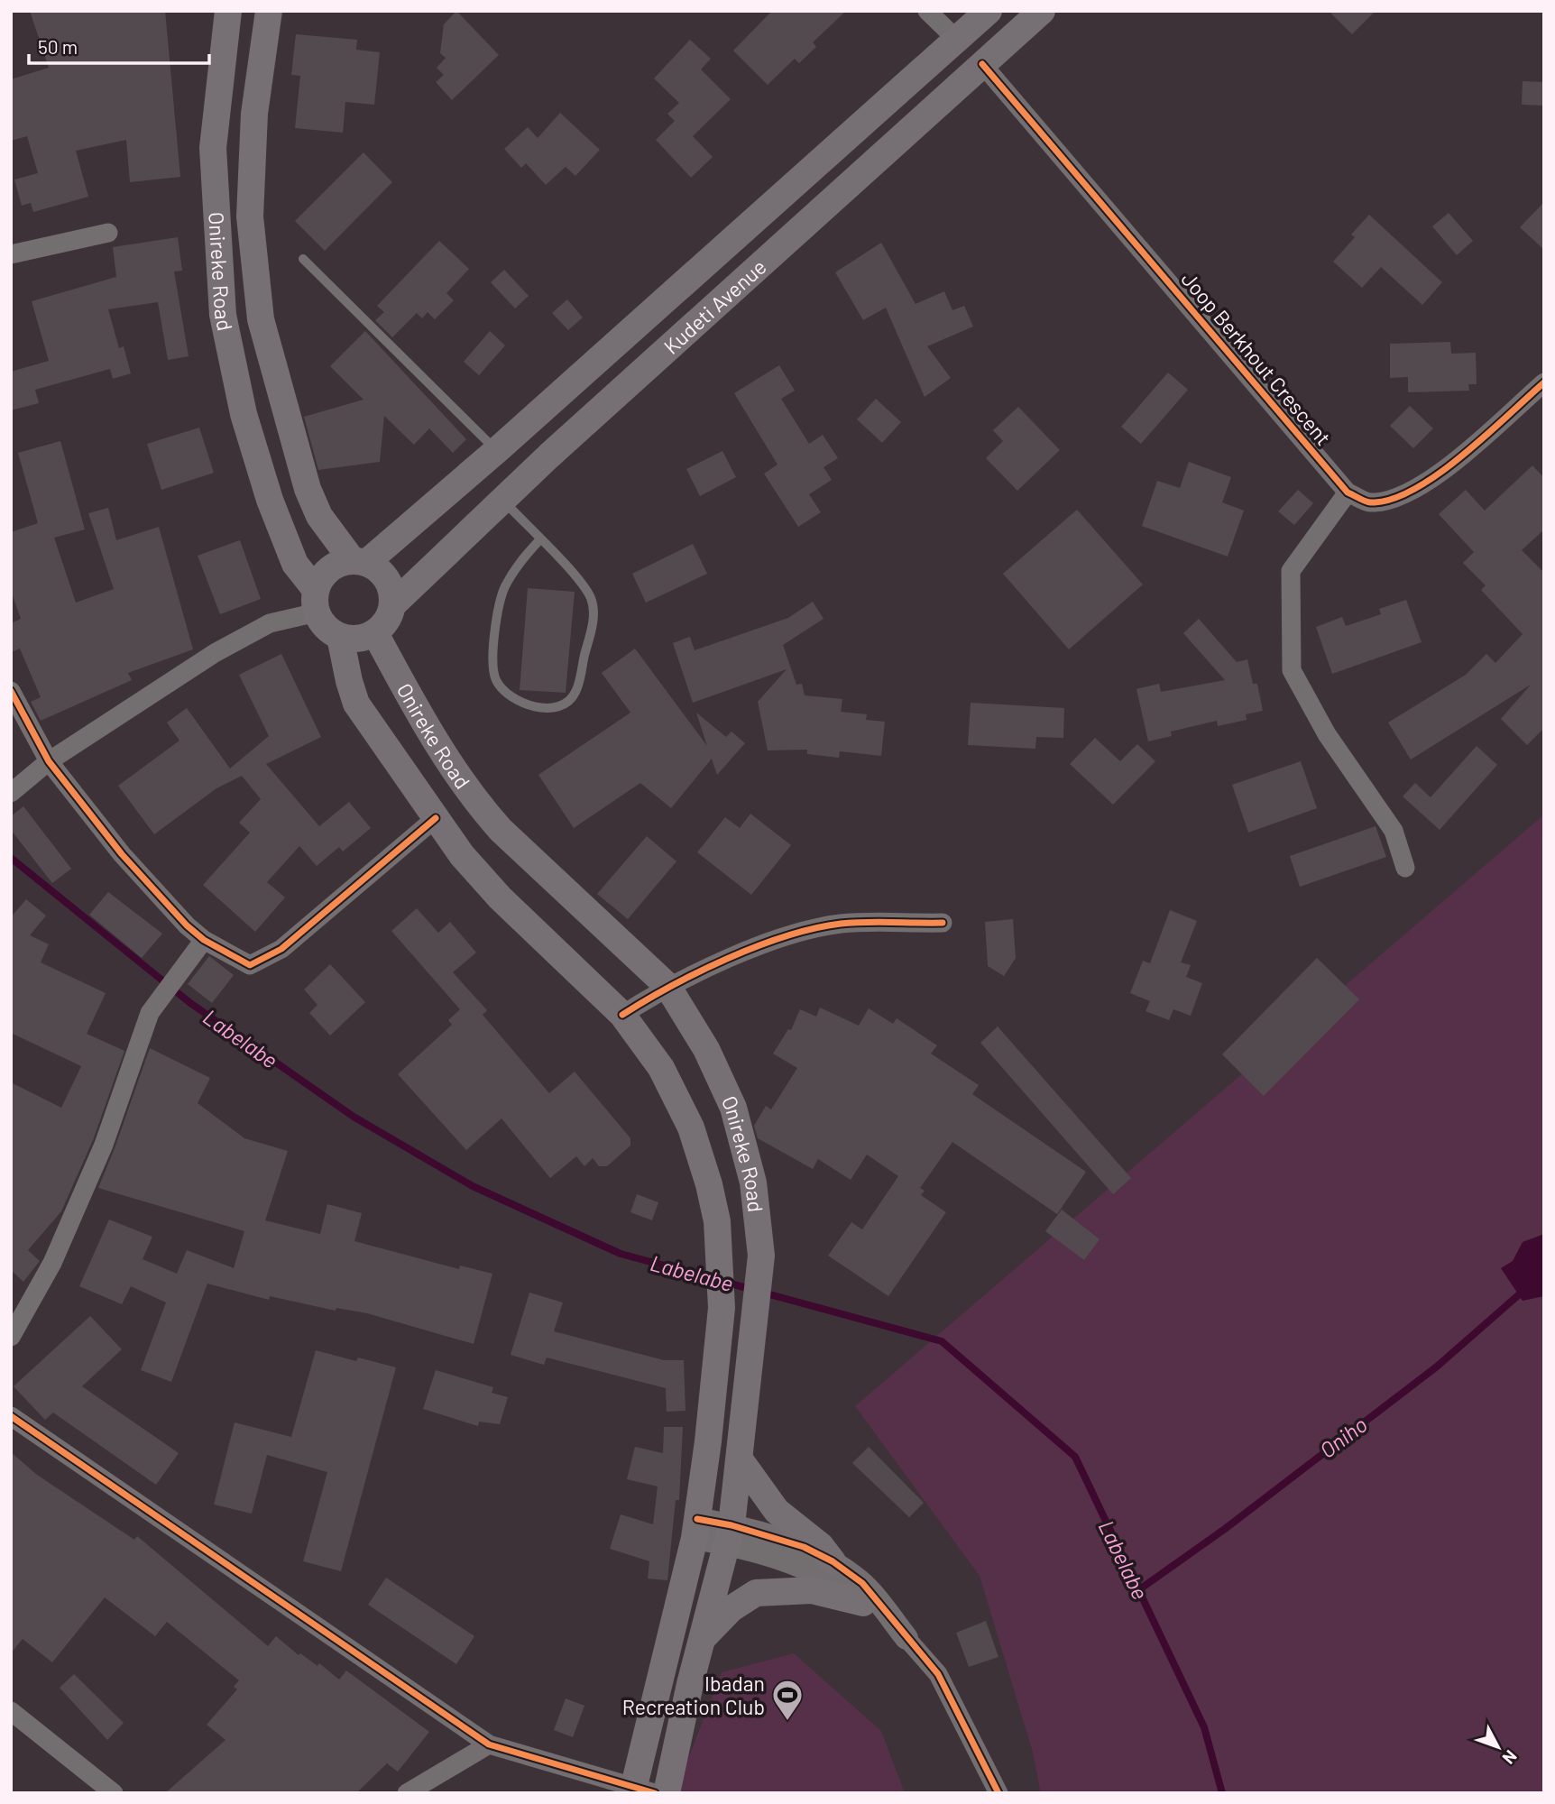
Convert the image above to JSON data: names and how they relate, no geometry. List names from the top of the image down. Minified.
{"streets":{"main road":["Onireke Road","Kudeti Avenue"],"street":["Joop Berkhout Crescent"]},"crossings":[["Onireke Road","Kudeti Avenue"],["Kudeti Avenue","Joop Berkhout Crescent"]],"water":["Labelabe","Oniho"],"places":{"sports":["Ibadan Recreation Club"]},"scale_bar":"50 m","north":"bottom right"}
